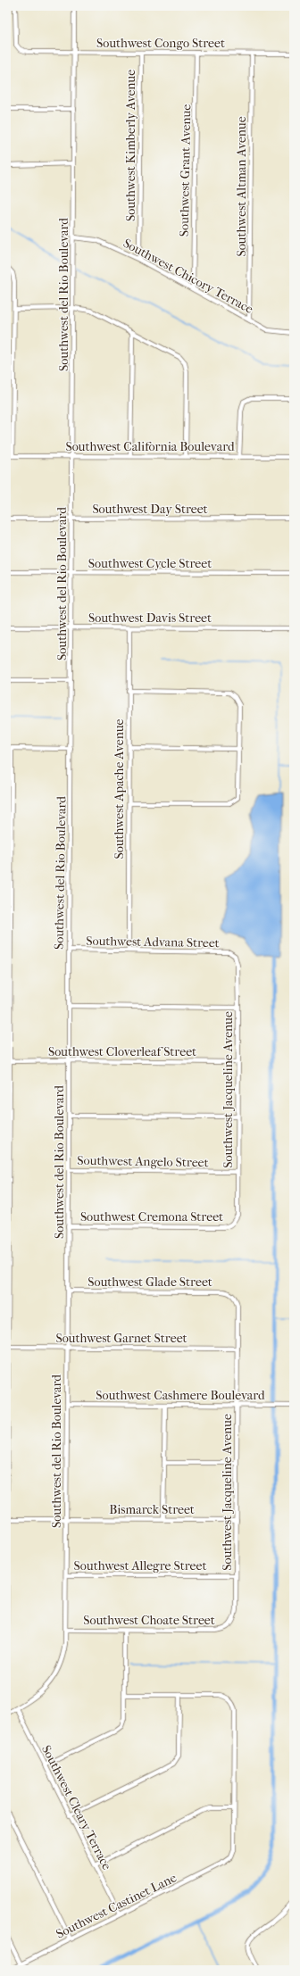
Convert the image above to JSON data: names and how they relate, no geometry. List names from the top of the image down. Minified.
{"streets":{"street":["Southwest Congo Street","Southwest Kimberly Avenue","Southwest Grant Avenue","Southwest Altman Avenue","Southwest Chicory Terrace","Southwest del Rio Boulevard","Southwest California Boulevard","Southwest Day Street","Southwest Cycle Street","Southwest Davis Street","Southwest Apache Avenue","Southwest Advana Street","Southwest Cloverleaf Street","Southwest Jacqueline Avenue","Southwest Angelo Street","Southwest Cremona Street","Southwest Glade Street","Southwest Garnet Street","Southwest Cashmere Boulevard","Bismarck Street","Southwest Allegre Street","Southwest Choate Street","Southwest Cleary Terrace","Southwest Castinet Lane"]},"crossings":[["Southwest Congo Street","Southwest Kimberly Avenue"],["Southwest Congo Street","Southwest Grant Avenue"],["Southwest Congo Street","Southwest Altman Avenue"],["Southwest Congo Street","Southwest del Rio Boulevard"],["Southwest Kimberly Avenue","Southwest Chicory Terrace"],["Southwest Grant Avenue","Southwest Chicory Terrace"],["Southwest Altman Avenue","Southwest Chicory Terrace"],["Southwest Chicory Terrace","Southwest del Rio Boulevard"],["Southwest del Rio Boulevard","Southwest California Boulevard"],["Southwest del Rio Boulevard","Southwest Day Street"],["Southwest del Rio Boulevard","Southwest Cycle Street"],["Southwest del Rio Boulevard","Southwest Davis Street"],["Southwest del Rio Boulevard","Southwest Advana Street"],["Southwest del Rio Boulevard","Southwest Cloverleaf Street"],["Southwest del Rio Boulevard","Southwest Angelo Street"],["Southwest del Rio Boulevard","Southwest Cremona Street"],["Southwest del Rio Boulevard","Southwest Glade Street"],["Southwest del Rio Boulevard","Southwest Garnet Street"],["Southwest del Rio Boulevard","Southwest Cashmere Boulevard"],["Southwest del Rio Boulevard","Bismarck Street"],["Southwest del Rio Boulevard","Southwest Allegre Street"],["Southwest del Rio Boulevard","Southwest Choate Street"],["Southwest del Rio Boulevard","Southwest Cleary Terrace"],["Southwest Davis Street","Southwest Apache Avenue"],["Southwest Apache Avenue","Southwest Advana Street"],["Southwest Advana Street","Southwest Jacqueline Avenue"],["Southwest Cloverleaf Street","Southwest Jacqueline Avenue"],["Southwest Jacqueline Avenue","Southwest Angelo Street"],["Southwest Jacqueline Avenue","Southwest Cremona Street"],["Southwest Jacqueline Avenue","Southwest Glade Street"],["Southwest Jacqueline Avenue","Southwest Garnet Street"],["Southwest Jacqueline Avenue","Southwest Cashmere Boulevard"],["Southwest Jacqueline Avenue","Bismarck Street"],["Southwest Jacqueline Avenue","Southwest Allegre Street"],["Southwest Jacqueline Avenue","Southwest Choate Street"],["Southwest Cleary Terrace","Southwest Castinet Lane"]]}
